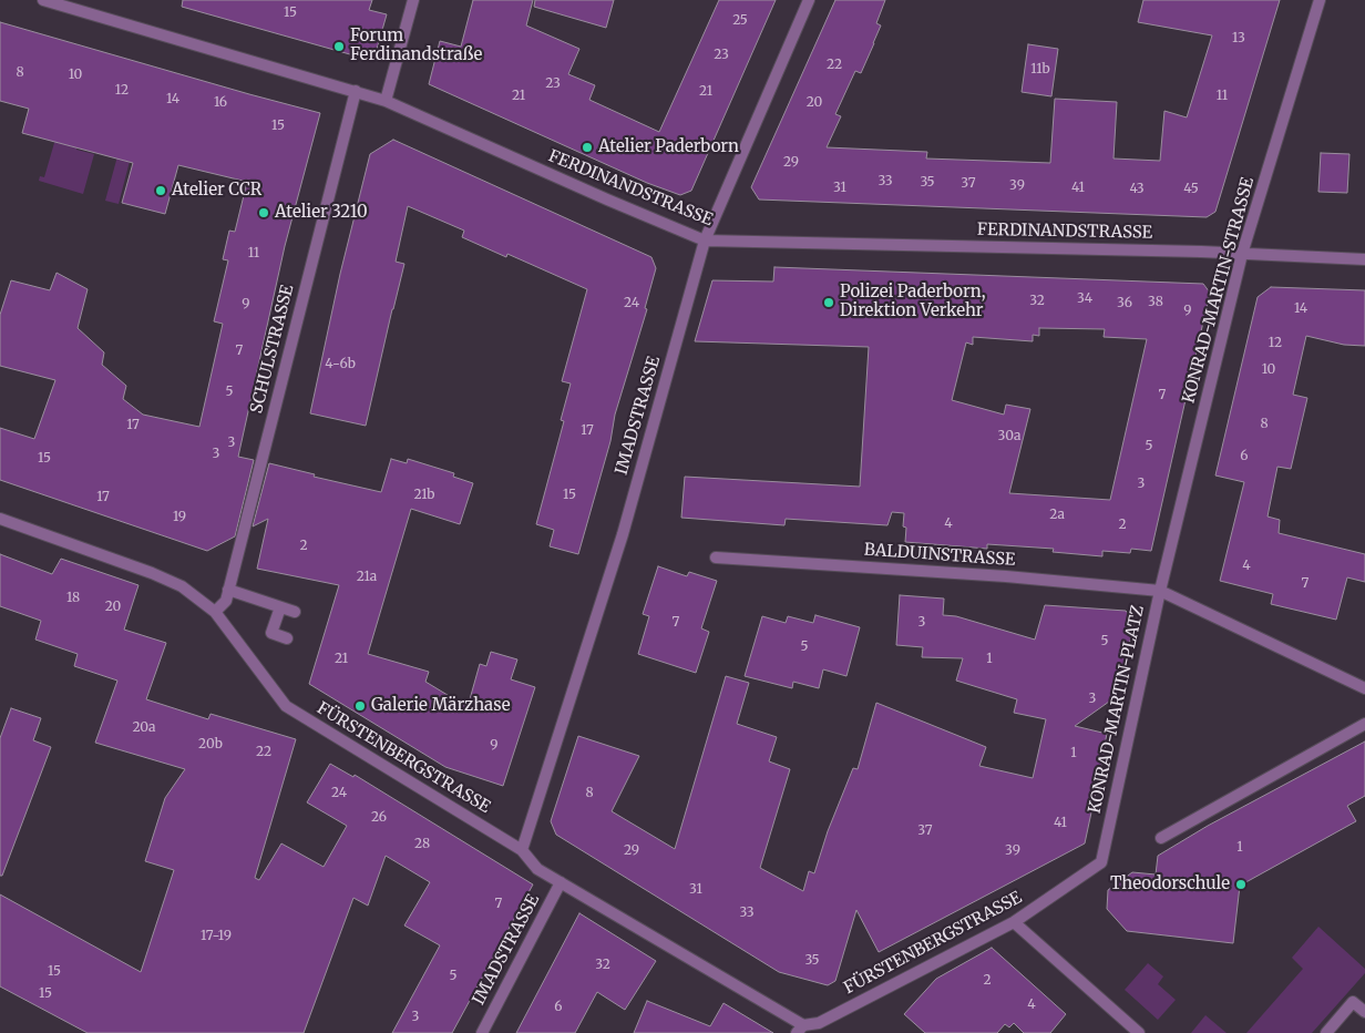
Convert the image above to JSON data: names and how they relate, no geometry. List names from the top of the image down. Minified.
{"streets":{"street":["FERDINANDSTRASSE","KONRAD-MARTIN-STRASSE","SCHULSTRASSE","IMADSTRASSE","BALDUINSTRASSE","KONRAD-MARTIN-PLATZ","FÜRSTENBERGSTRASSE"]},"crossings":[["FERDINANDSTRASSE","KONRAD-MARTIN-STRASSE"],["FERDINANDSTRASSE","SCHULSTRASSE"],["FERDINANDSTRASSE","IMADSTRASSE"],["KONRAD-MARTIN-STRASSE","BALDUINSTRASSE"],["KONRAD-MARTIN-STRASSE","KONRAD-MARTIN-PLATZ"],["SCHULSTRASSE","FÜRSTENBERGSTRASSE"],["IMADSTRASSE","FÜRSTENBERGSTRASSE"],["BALDUINSTRASSE","KONRAD-MARTIN-PLATZ"],["KONRAD-MARTIN-PLATZ","FÜRSTENBERGSTRASSE"]],"places":["Forum Ferdinandstraße","Atelier Paderborn","Atelier CCR","Atelier 3210","Polizei Paderborn, Direktion Verkehr","Galerie Märzhase","Theodorschule"],"house_numbers":["15","25","13","23","22","11b","8","10","23","12","21","21","11","14","16","20","15","29","33","35","37","39","31","41","43","45","11","34","32","38","24","36","9","14","9","12","7","4-6b","10","5","7","8","17","17","30a","3","5","3","6","15","3","21b","15","17","2a","19","4","2","2","4","21a","7","18","20","7","3","5","5","21","1","3","20a","20b","9","22","1","24","8","26","41","37","28","1","29","39","31","7","33","17-19","35","32","15","5","2","15","4","6","3"]}
